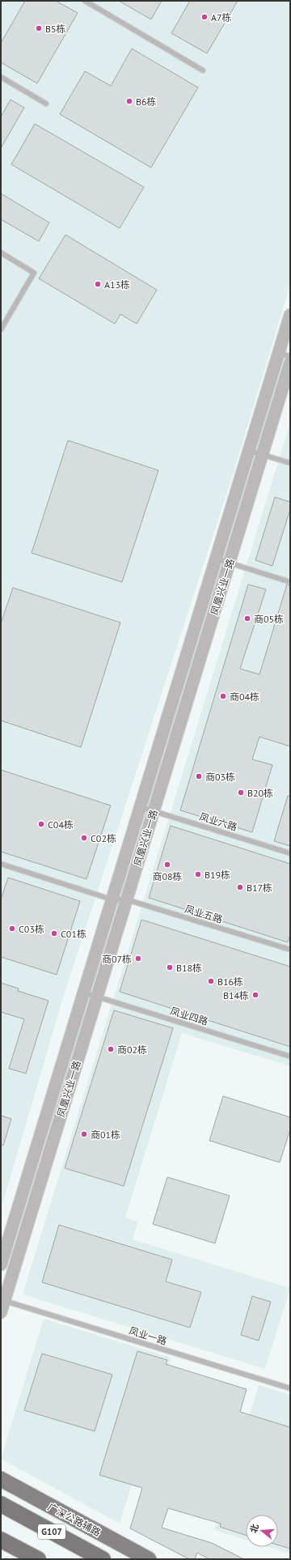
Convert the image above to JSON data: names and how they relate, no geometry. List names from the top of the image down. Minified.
{"streets":{"highway":["G107"],"main road":["广深公路辅路"],"street":["凤凰兴业一路"],"lane":["凤业六路","凤业五路","凤业四路","凤业一路"]},"crossings":[["凤凰兴业一路","凤业六路"],["凤凰兴业一路","凤业五路"],["凤凰兴业一路","凤业四路"],["凤凰兴业一路","凤业一路"]],"places":["A7栋","B5栋","B6栋","A13栋","商05栋","商04栋","商03栋","B20栋","C04栋","C02栋","商08栋","B19栋","B17栋","C03栋","C01栋","商07栋","B18栋","B16栋","B14栋","商02栋","商01栋"],"north":"left"}
